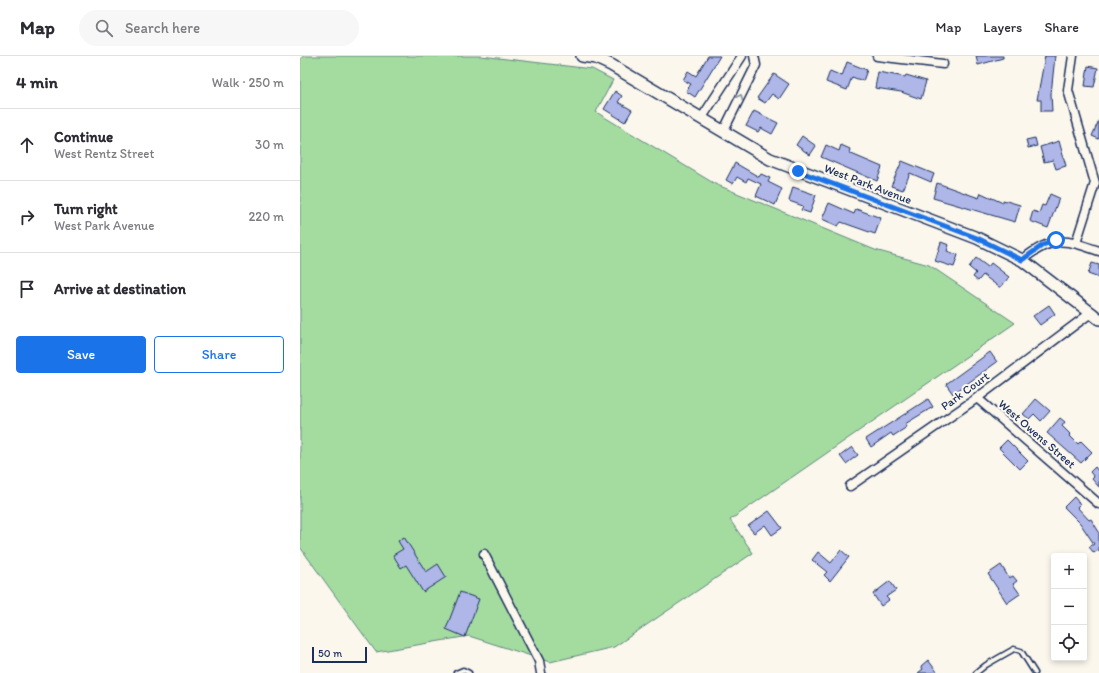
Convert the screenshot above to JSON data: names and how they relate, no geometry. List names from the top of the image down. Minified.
{"streets":{"street":["West Park Avenue","Park Court","West Owens Street"]},"crossings":[["West Park Avenue","Park Court"],["Park Court","West Owens Street"]],"scale_bar":"50 m","page":{"header":"Map","search":"Search here","nav":["Map","Layers","Share"],"heading":["4 min","Walk · 250 m"],"list":[["Continue","West Rentz Street","30 m"],["Turn right","West Park Avenue","220 m"],"Arrive at destination"],"buttons":["Save","Share"],"map_buttons":["+","−"],"scale":"50 m"}}
